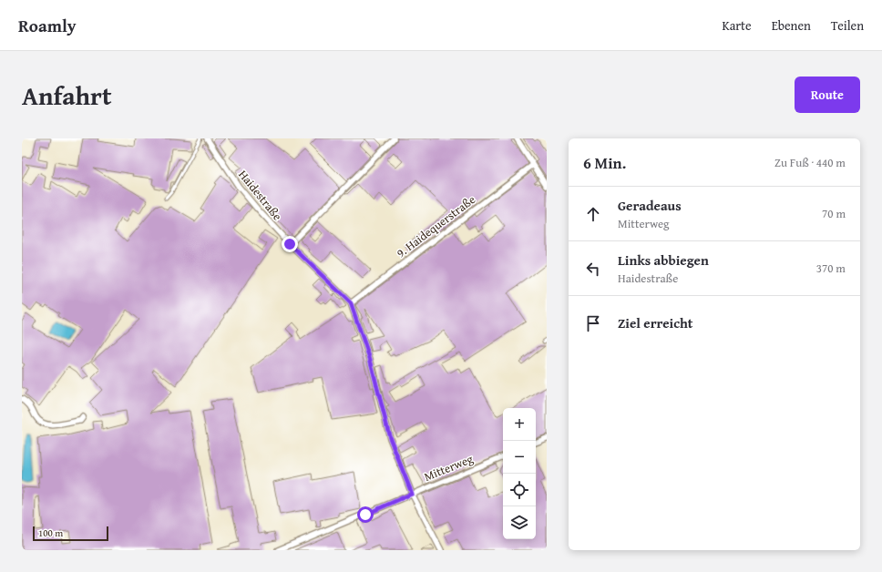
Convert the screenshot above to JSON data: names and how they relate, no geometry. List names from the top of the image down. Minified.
{"streets":{"street":["Haidestraße","9. Haidequerstraße","Mitterweg"]},"crossings":[["Haidestraße","9. Haidequerstraße"],["Haidestraße","Mitterweg"]],"scale_bar":"100 m","page":{"header":"Roamly","nav":["Karte","Ebenen","Teilen"],"title":"Anfahrt","buttons":"Route","heading":["6 Min.","Zu Fuß · 440 m"],"list":[["Geradeaus","Mitterweg","70 m"],["Links abbiegen","Haidestraße","370 m"],"Ziel erreicht"],"map_buttons":["+","−"],"scale":"100 m"}}
